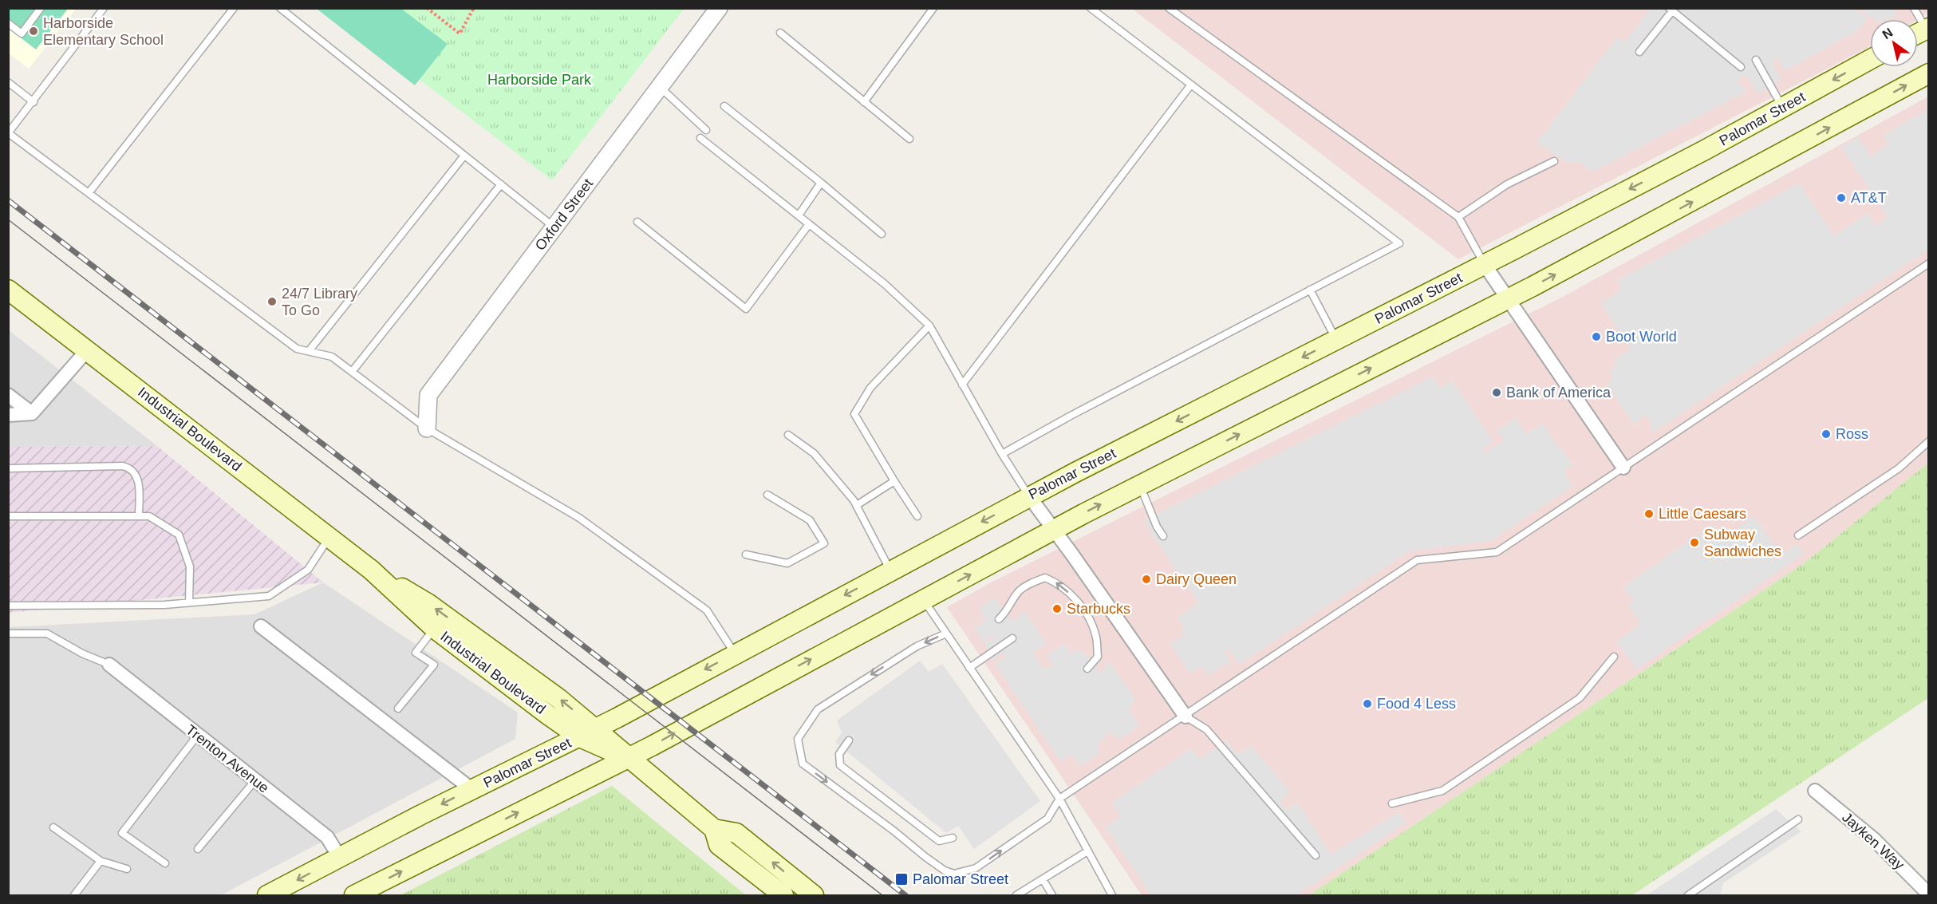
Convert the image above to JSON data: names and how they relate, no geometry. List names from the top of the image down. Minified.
{"streets":{"main road":["Palomar Street","Industrial Boulevard"],"street":["Oxford Street","Trenton Avenue","Jayken Way"]},"crossings":[["Palomar Street","Industrial Boulevard"],["Palomar Street","Trenton Avenue"]],"parks":["Harborside Park"],"places":{"other":["Harborside Elementary School","AT&T","24/7 Library To Go","Boot World","Bank of America","Ross","Little Caesars","Subway Sandwiches","Dairy Queen","Starbucks","Food 4 Less"],"transit":["Palomar Street"]},"north":"top left"}
